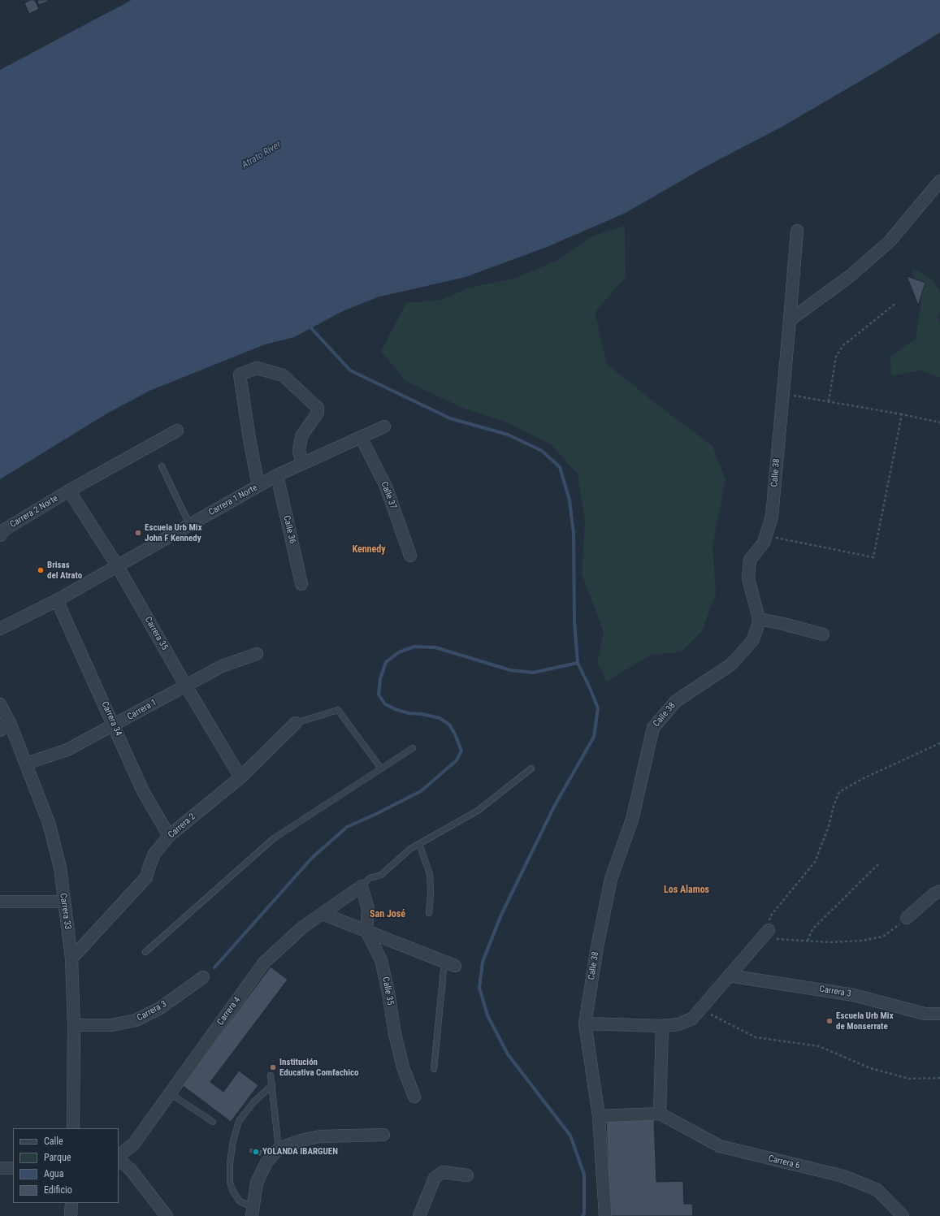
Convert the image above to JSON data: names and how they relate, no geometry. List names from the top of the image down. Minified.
{"streets":{"street":["Calle 38","Calle 37","Carrera 1 Norte","Carrera 2 Norte","Calle 36","Carrera 35","Carrera 1","Carrera 34","Carrera 2","Carrera 33","Calle 35","Carrera 3","Carrera 4","Carrera 6"]},"crossings":[["Calle 37","Carrera 1 Norte"],["Carrera 1 Norte","Calle 36"],["Carrera 1 Norte","Carrera 35"],["Carrera 1 Norte","Carrera 34"],["Carrera 2 Norte","Carrera 35"],["Carrera 35","Carrera 1"],["Carrera 35","Carrera 2"],["Carrera 1","Carrera 34"],["Carrera 1","Carrera 33"],["Carrera 34","Carrera 2"],["Carrera 2","Carrera 33"],["Carrera 33","Carrera 3"]],"districts":["Kennedy","Los Alamos","San José"],"water":["Atrato River"],"places":["Escuela Urb Mix John F Kennedy","Brisas del Atrato","Escuela Urb Mix de Monserrate","Institución Educativa Comfachico","YOLANDA IBARGUEN"],"legend":["Calle","Parque","Agua","Edificio"]}
